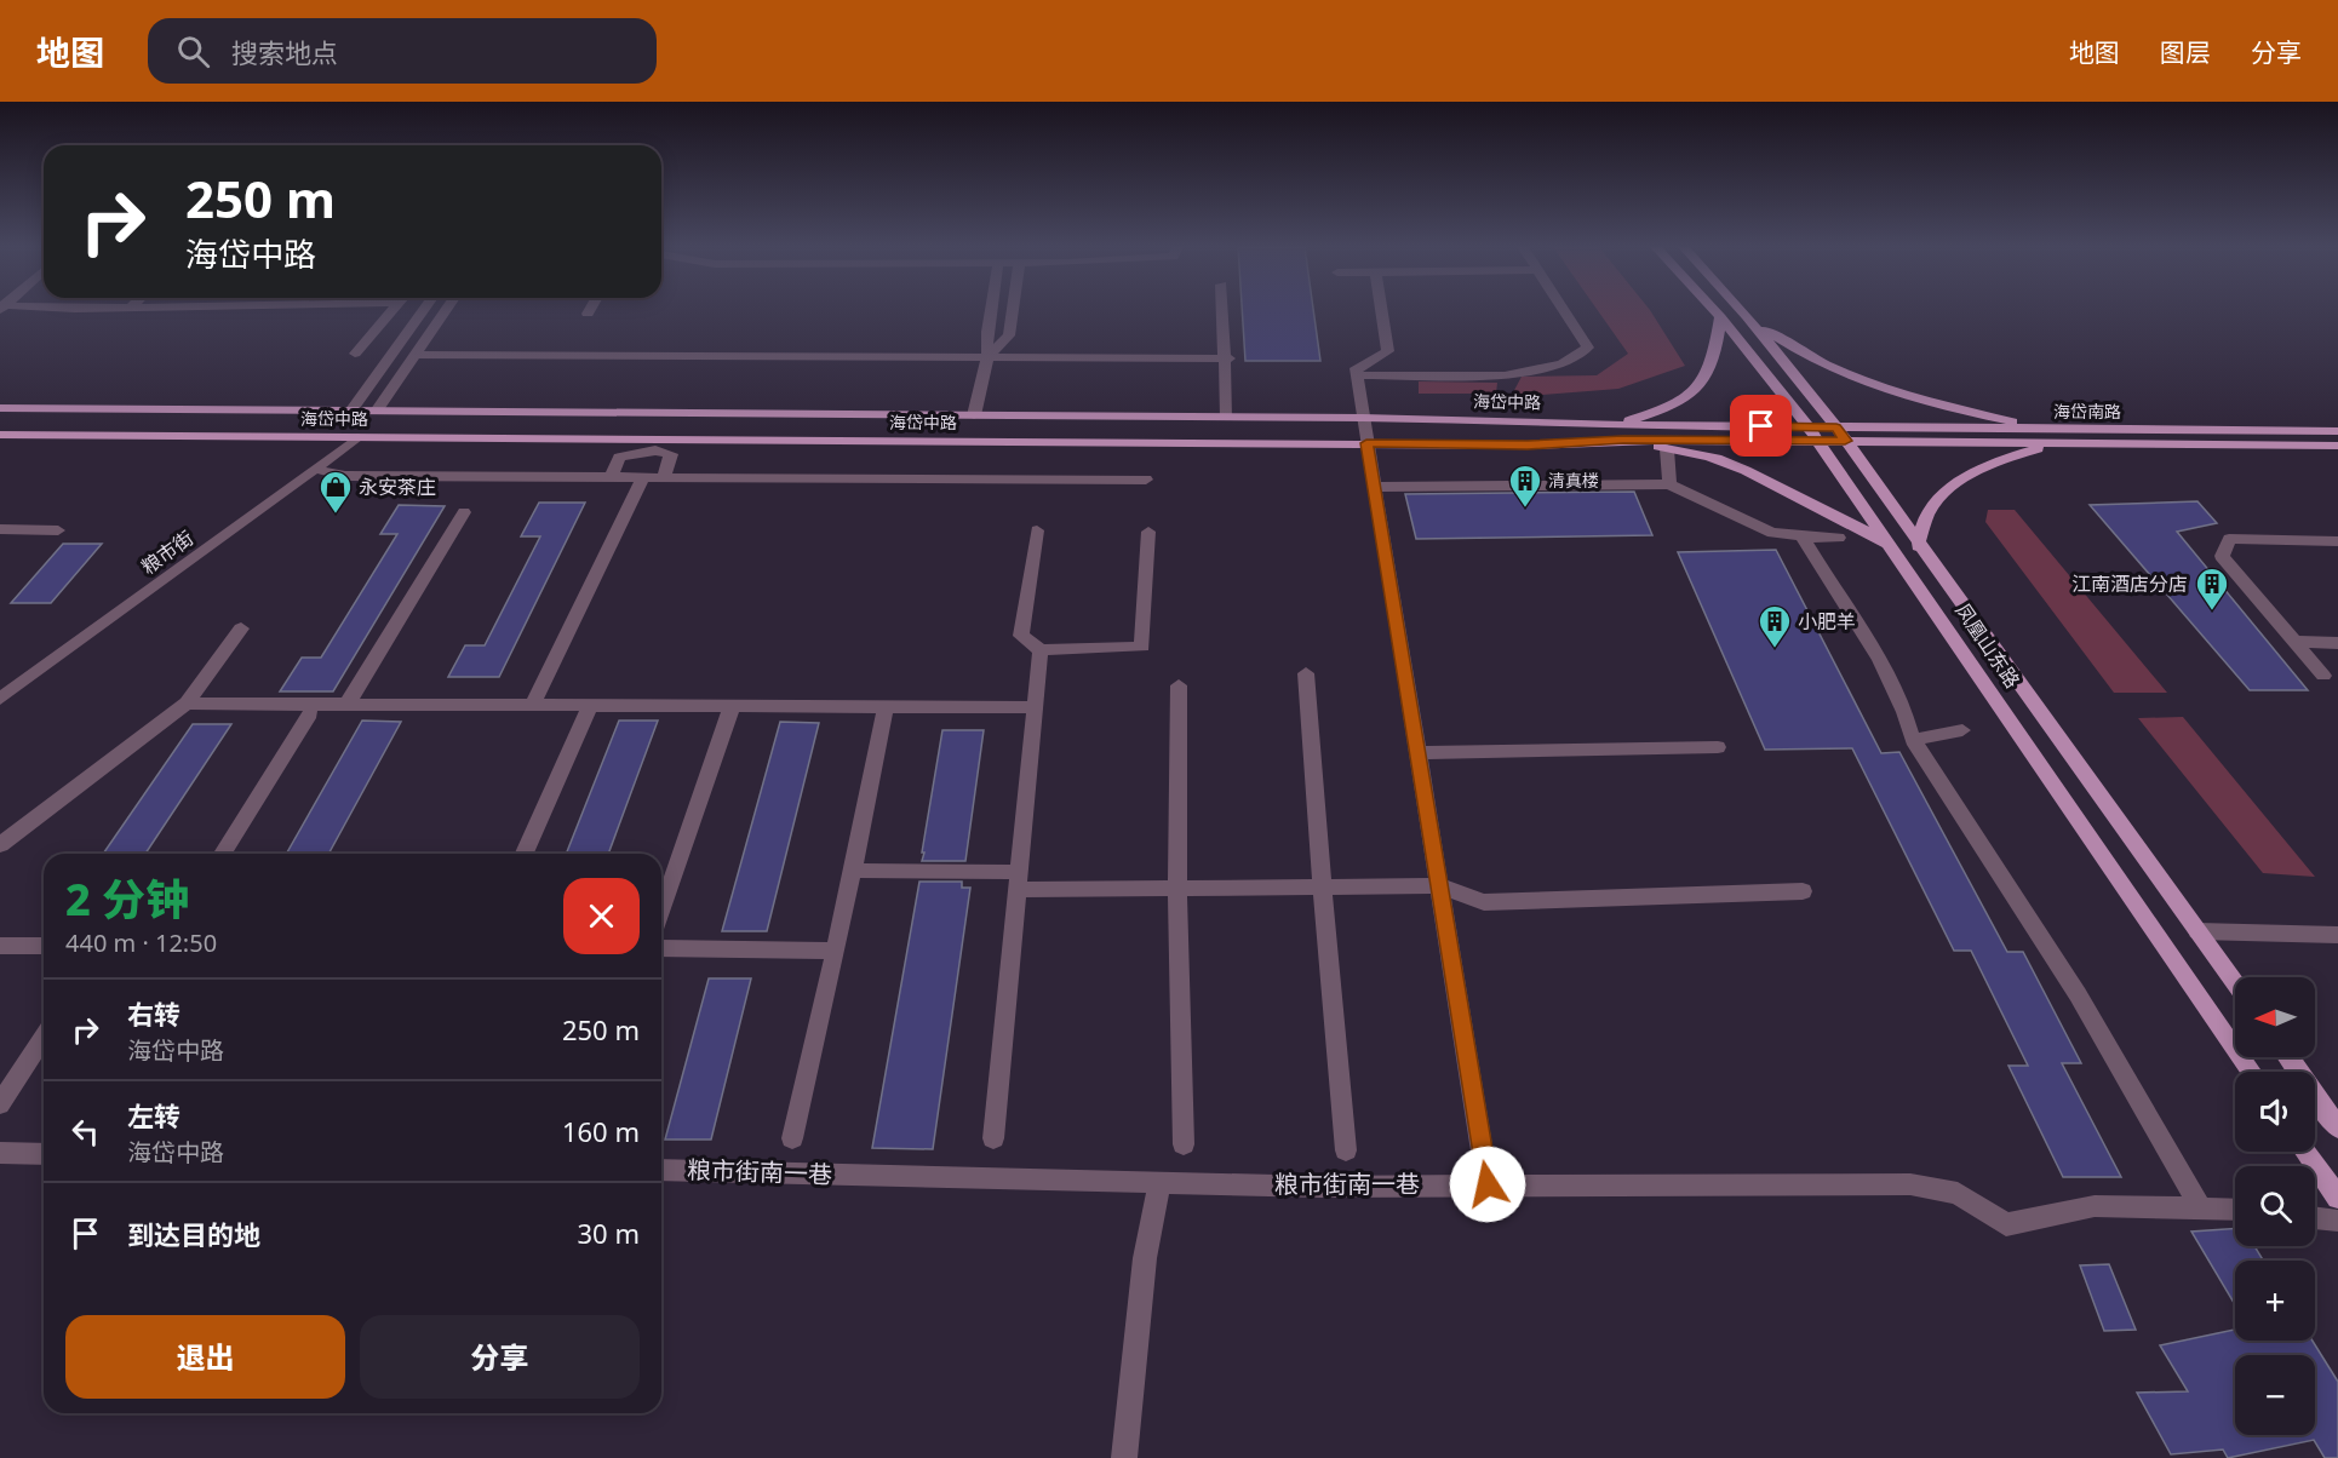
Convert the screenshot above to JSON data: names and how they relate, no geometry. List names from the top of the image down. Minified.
{"streets":{"main road":["海岱中路","海岱南路","凤凰山东路"],"street":["粮市街","粮市街南一巷"]},"crossings":[["海岱中路","海岱南路"],["海岱中路","粮市街"],["海岱中路","凤凰山东路"],["海岱南路","凤凰山东路"]],"places":{"building":["清真楼","江南酒店分店","小肥羊"],"shop":["永安茶庄"]},"north":"left","page":{"header":"地图","search":"搜索地点","nav":["地图","图层","分享"],"turn":["250 m","海岱中路"],"heading":["2 分钟","440 m · 12:50"],"map_buttons":["+","−"],"list":[{"name":"右转","note":"海岱中路","value":"250 m"},{"name":"左转","note":"海岱中路","value":"160 m"},{"name":"到达目的地","value":"30 m"}],"buttons":["退出","分享"]}}
